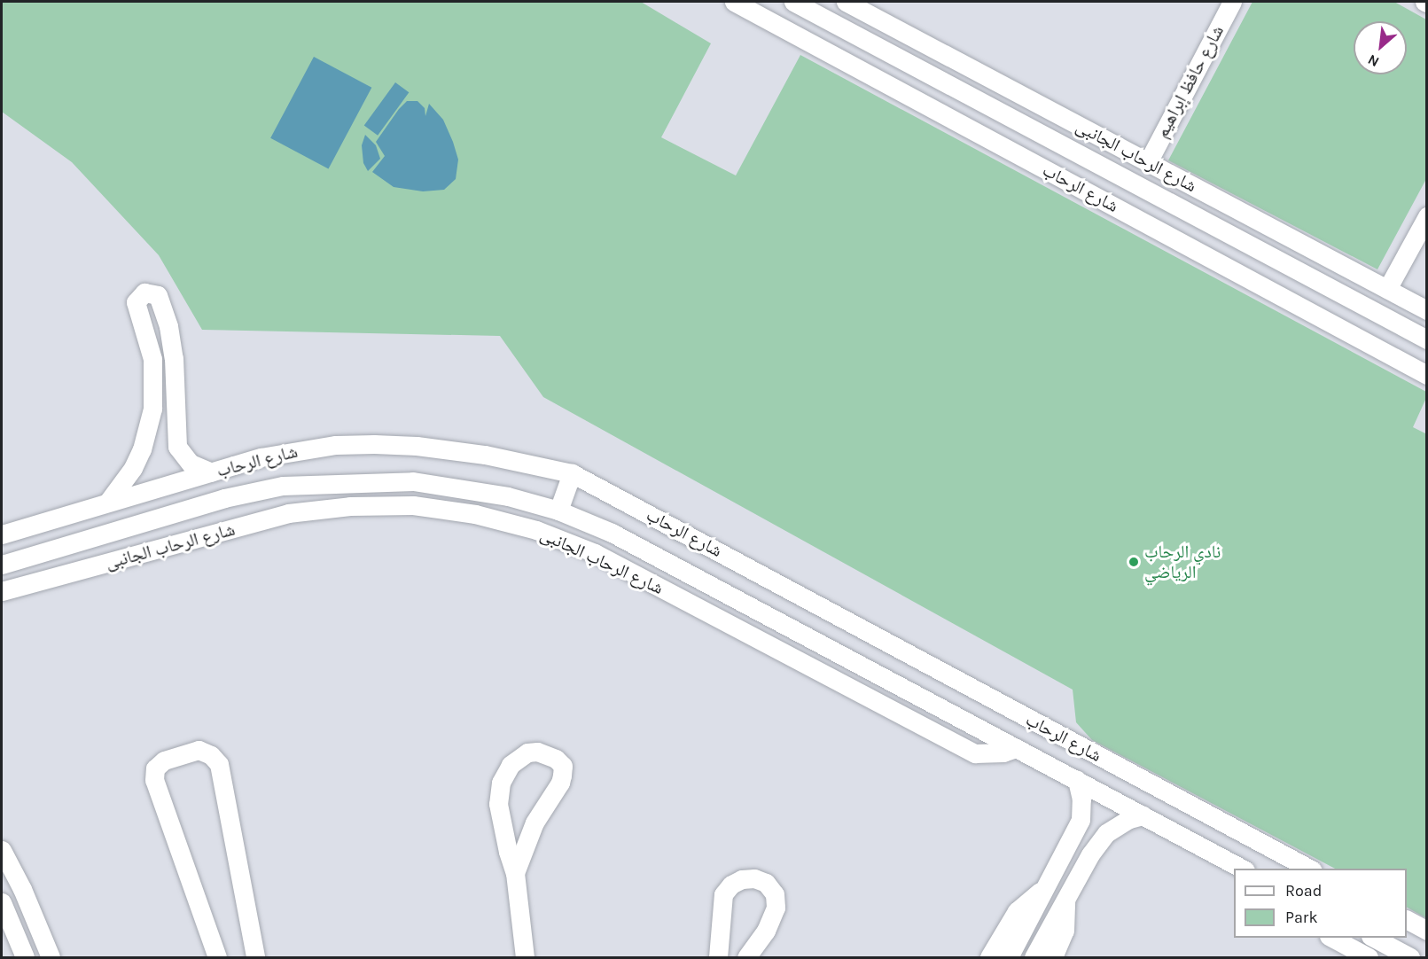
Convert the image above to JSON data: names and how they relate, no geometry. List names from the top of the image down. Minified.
{"streets":{"street":["شارع حافظ إبراهيم","شارع الرحاب الجانبى","شارع الرحاب"]},"crossings":[["شارع حافظ إبراهيم","شارع الرحاب الجانبى"],["شارع الرحاب الجانبى","شارع الرحاب"]],"places":["نادي الرحاب الرياضي"],"legend":["Road","Park"],"north":"bottom left"}
